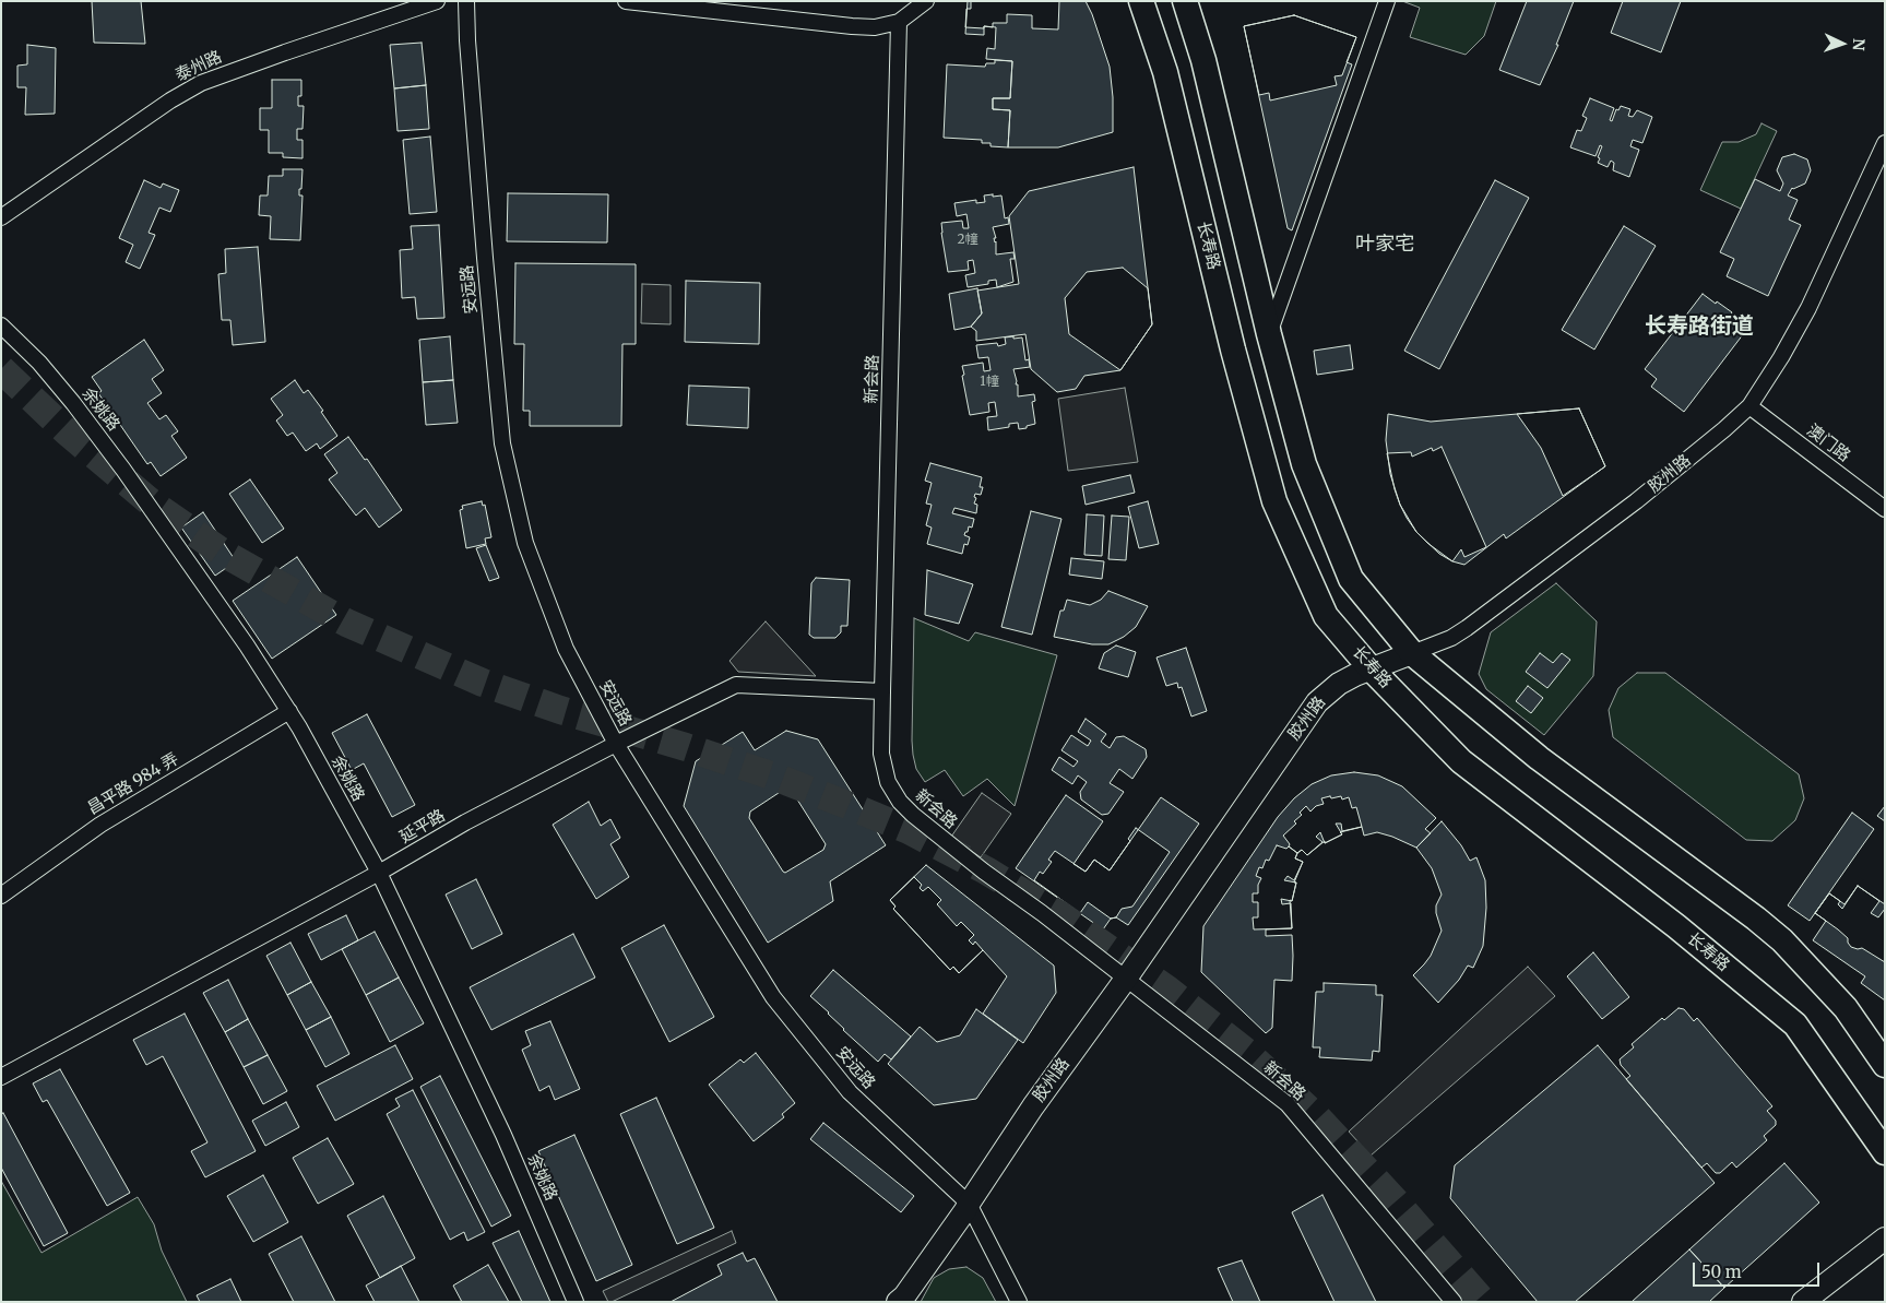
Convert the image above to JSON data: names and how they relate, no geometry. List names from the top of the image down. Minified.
{"streets":{"main road":["长寿路"],"street":["泰州路","安远路","新会路","余姚路","澳门路","胶州路","昌平路 984 弄","延平路"]},"crossings":[["长寿路","胶州路"],["安远路","胶州路"],["安远路","延平路"],["新会路","胶州路"],["新会路","延平路"],["余姚路","昌平路 984 弄"],["余姚路","延平路"],["澳门路","胶州路"]],"districts":["叶家宅","长寿路街道"],"house_numbers":["2幢","1幢"],"scale_bar":"50 m","north":"right"}
